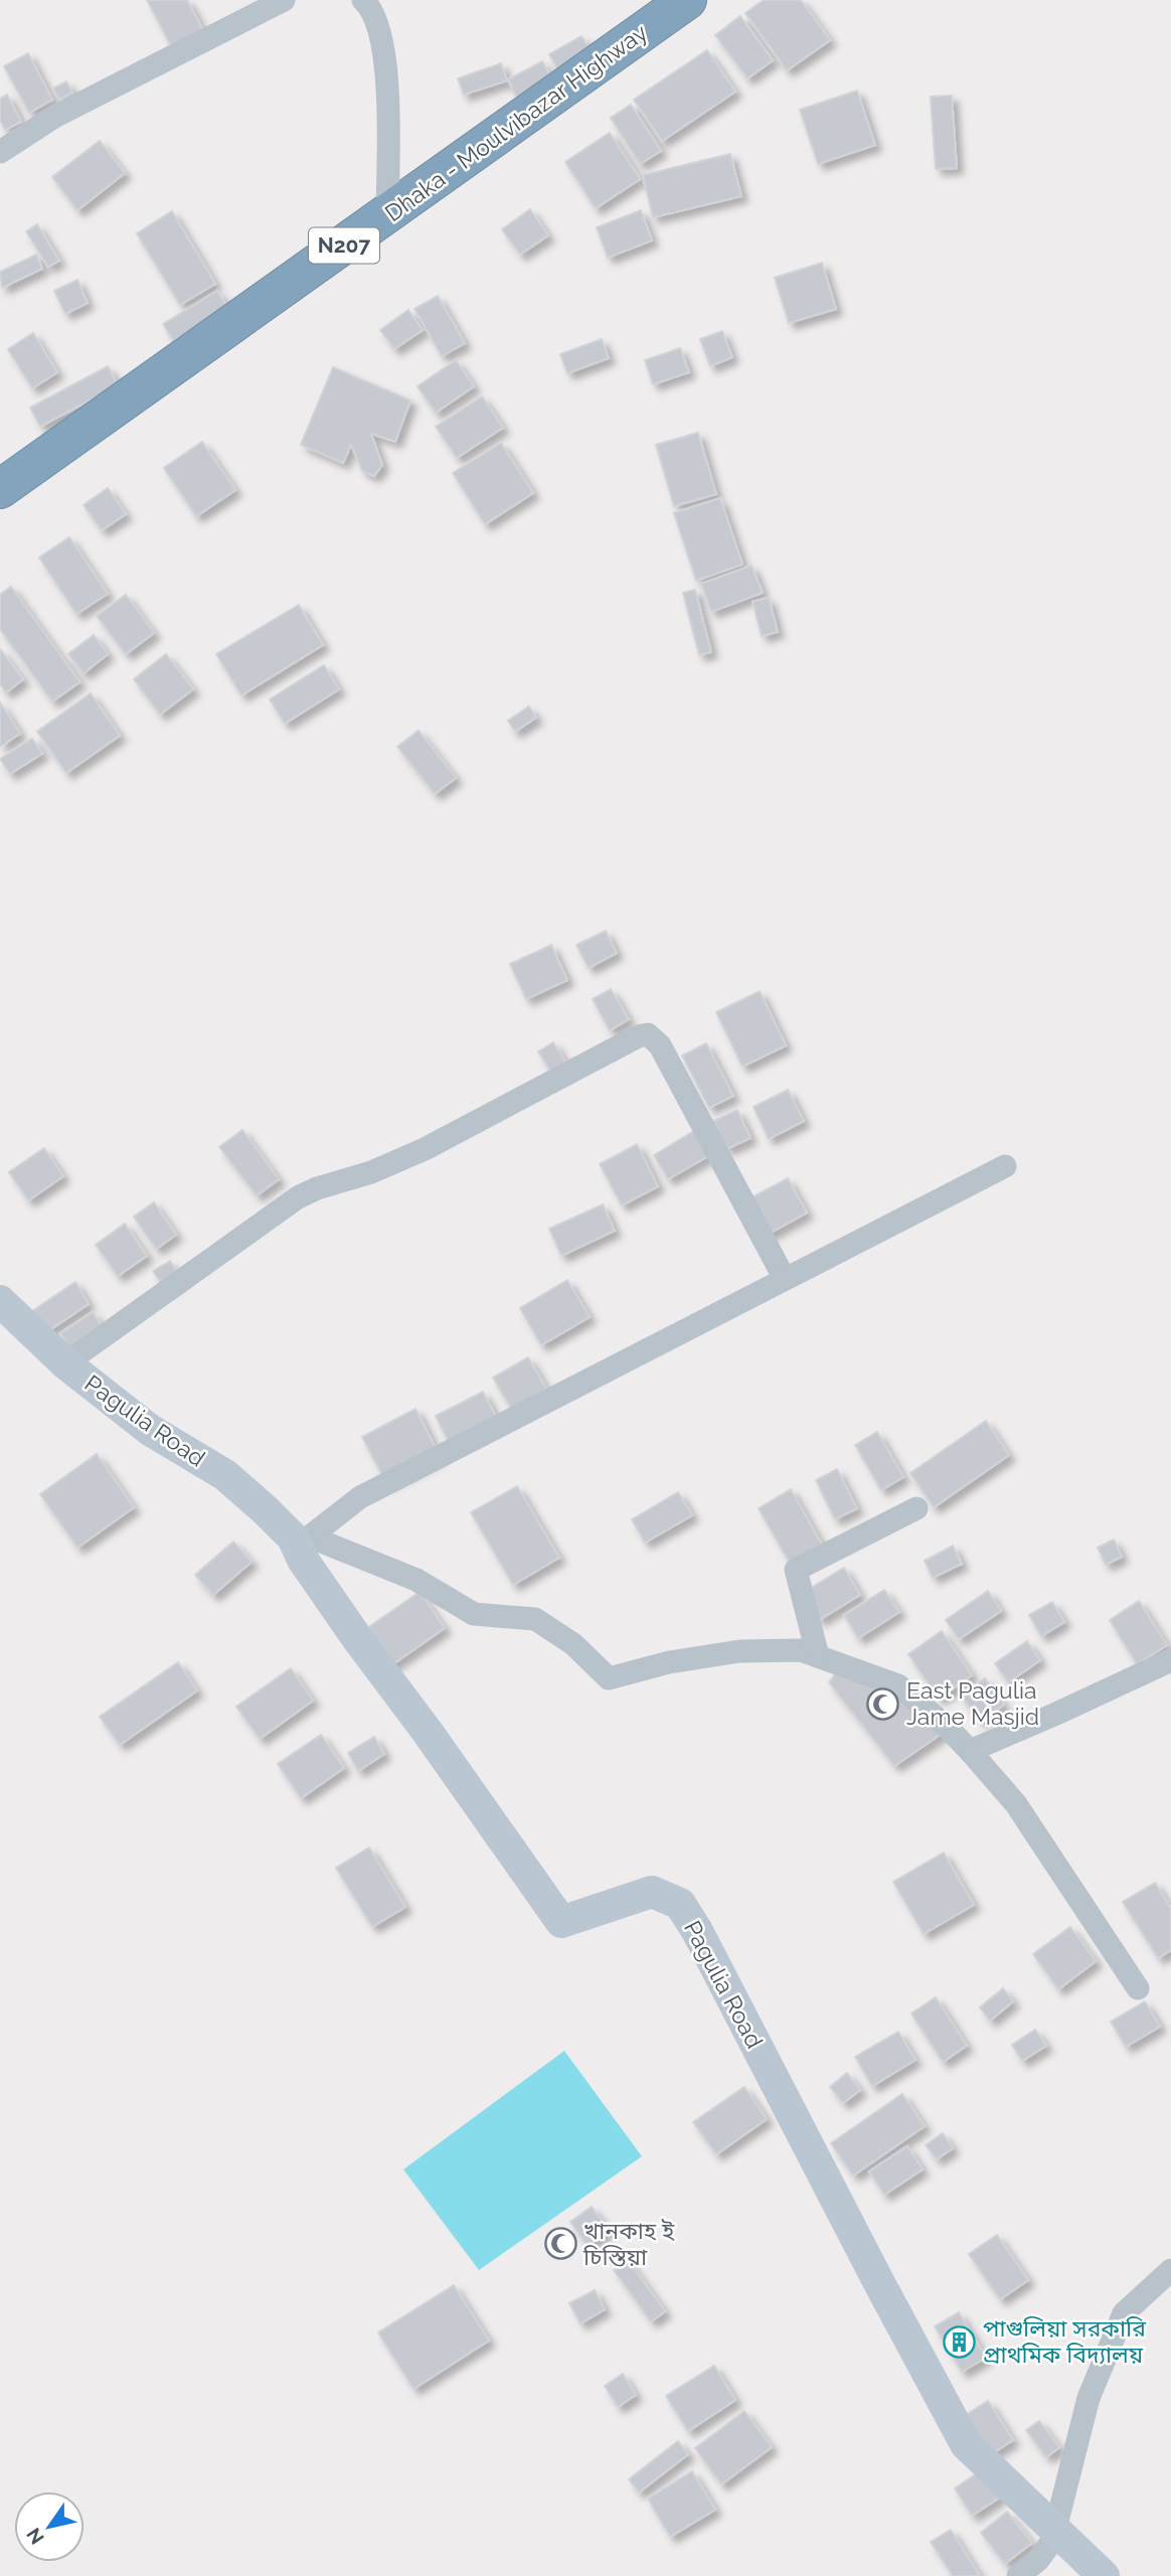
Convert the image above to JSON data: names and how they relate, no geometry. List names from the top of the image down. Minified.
{"streets":{"highway":["Dhaka - Moulvibazar Highway","N207"],"street":["Pagulia Road"]},"places":{"mosque":["East Pagulia Jame Masjid","খানকাহ ই চিস্তিয়া"],"building":["পাগুলিয়া সরকারি প্রাথমিক বিদ্যালয়"]},"north":"bottom left"}
